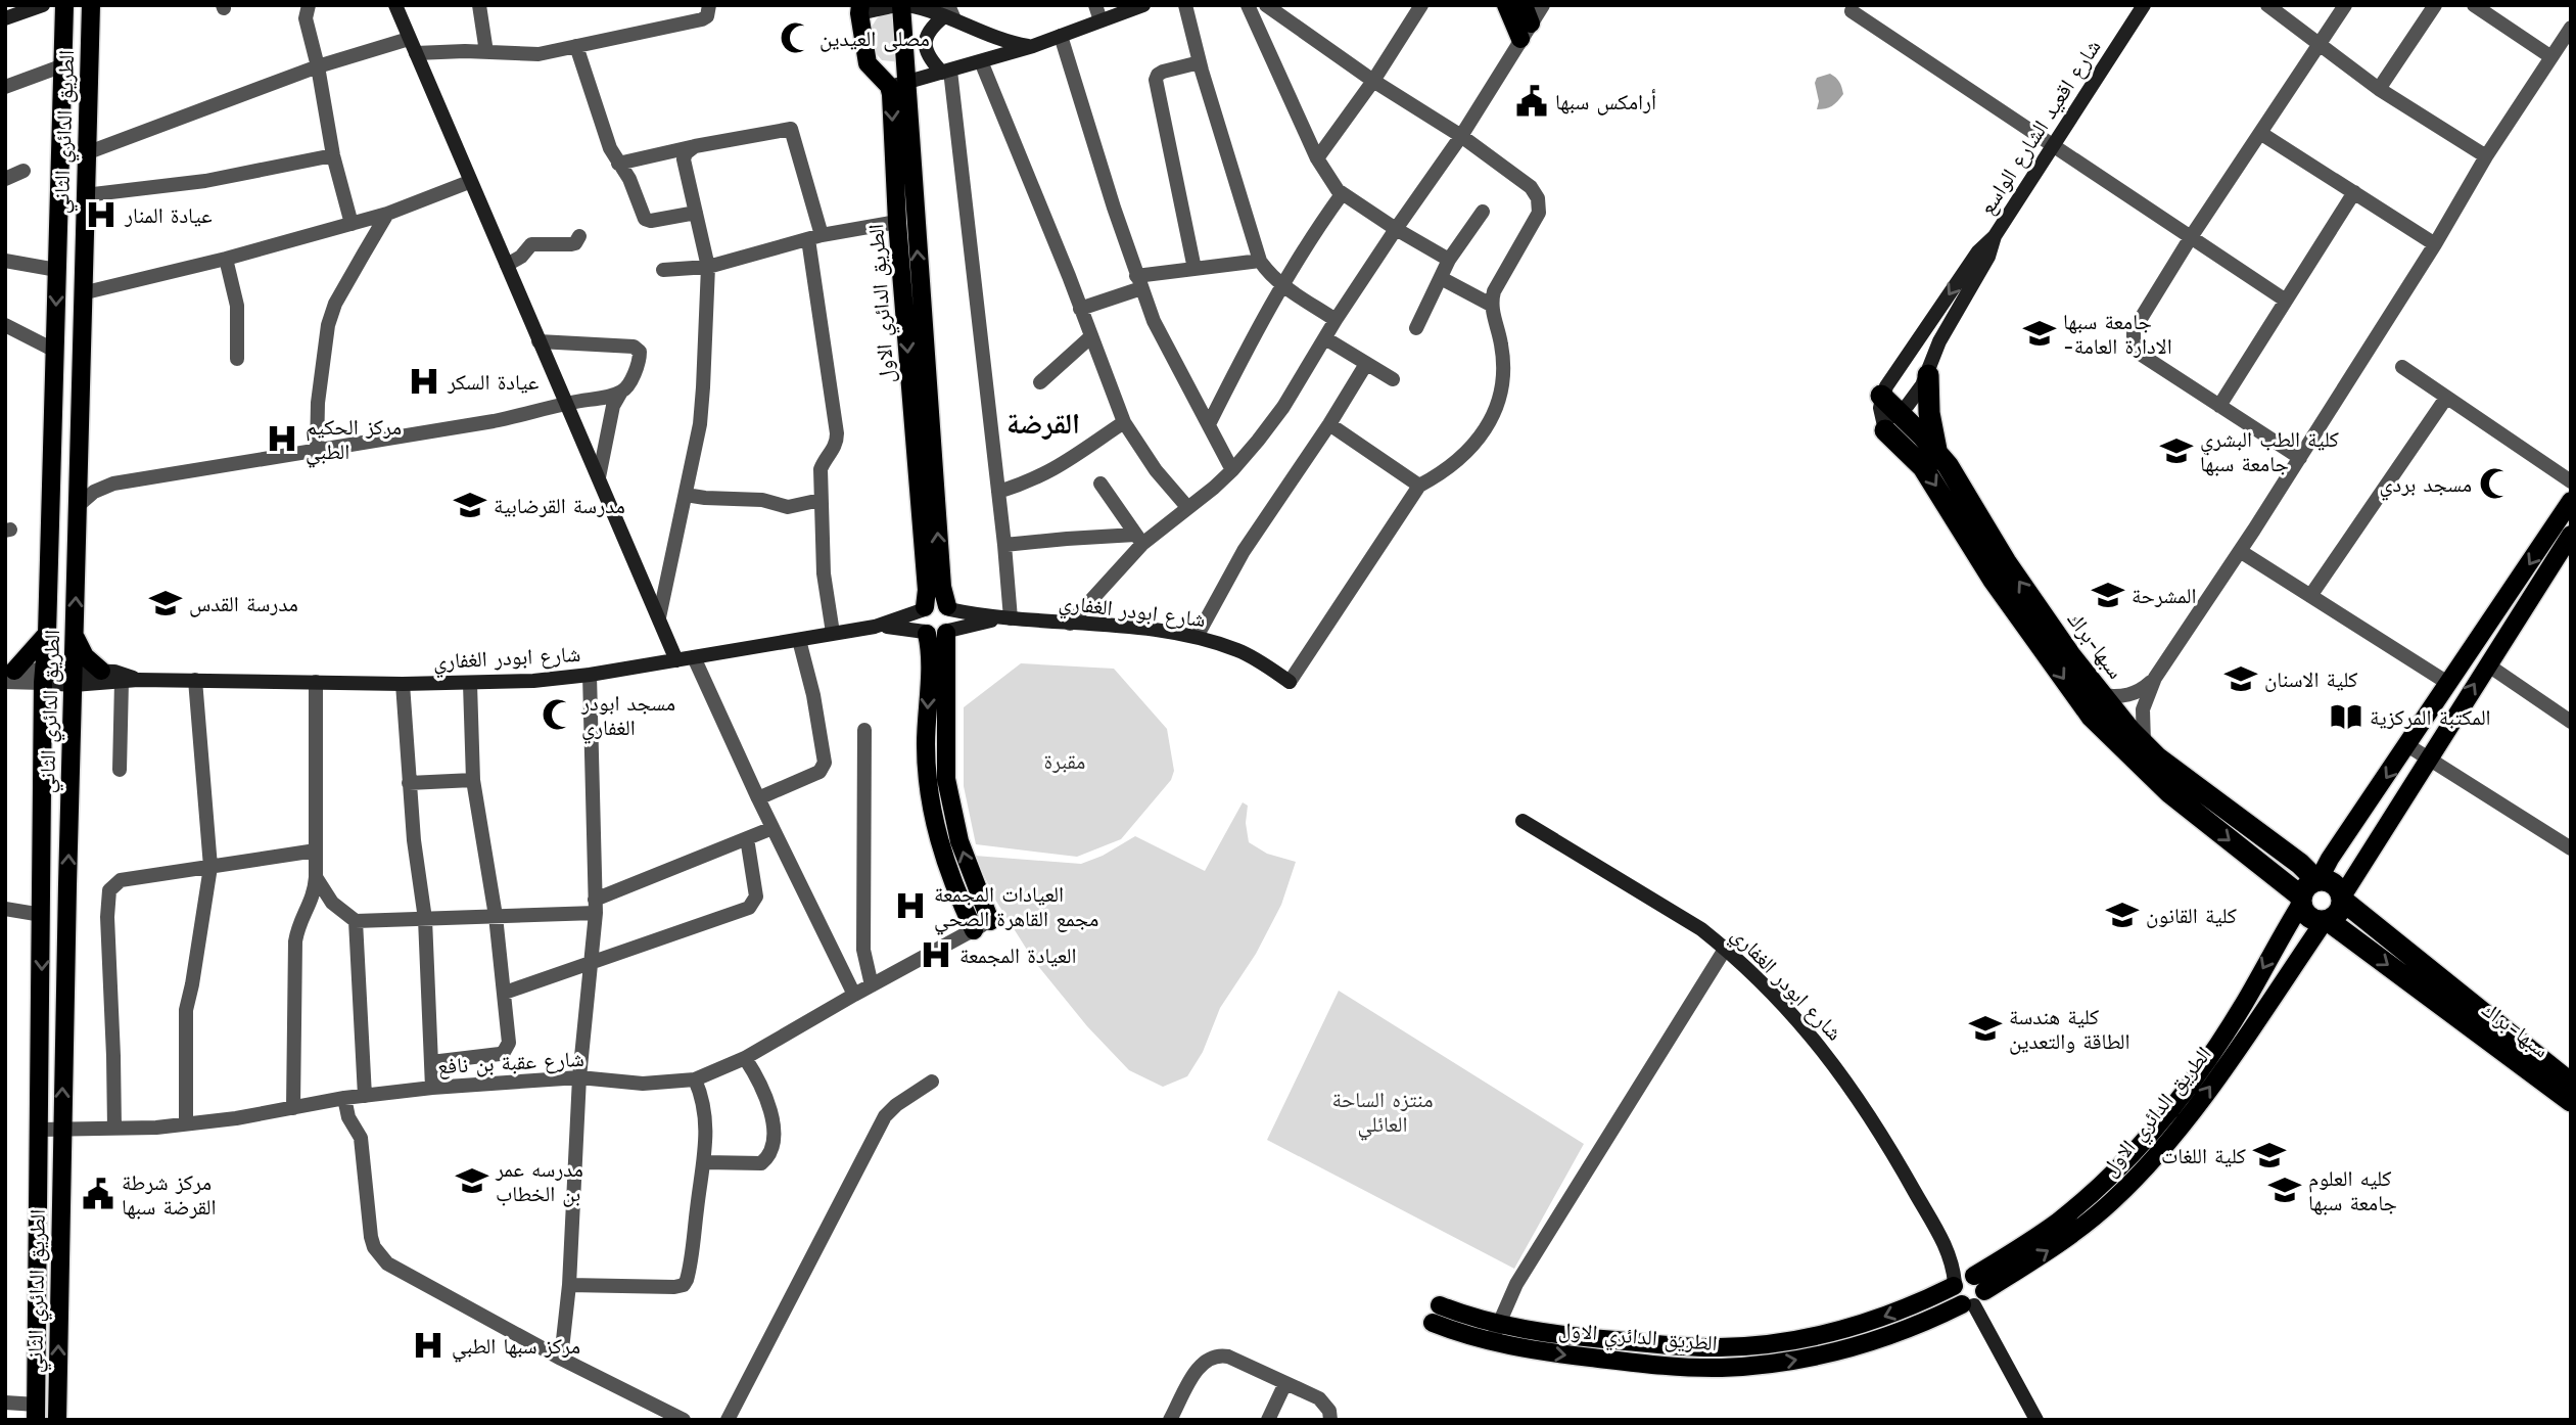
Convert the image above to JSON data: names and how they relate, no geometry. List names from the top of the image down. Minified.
{"streets":{"highway":["سبها-براك"],"main road":["الطريق الدائري الثاني","الطريق الدائري الاول"],"street":["شارع اقعيد الشارع الواسع","شارع ابودر الغفاري","شارع عقبة بن نافع"]},"crossings":[["شارع اقعيد الشارع الواسع","سبها-براك"],["الطريق الدائري الثاني","شارع ابودر الغفاري"],["الطريق الدائري الثاني","شارع عقبة بن نافع"],["الطريق الدائري الاول","شارع ابودر الغفاري"],["الطريق الدائري الاول","سبها-براك"]],"districts":["القرضة"],"parks":["مقبرة","منتزه الساحة العائلي"],"places":{"mosque":["مصلى العيدين","مسجد بردي","مسجد ابودر الغفاري"],"public building":["أرامكس سبها","مركز شرطة القرضة سبها"],"hospital":["عيادة المنار","عيادة السكر","مركز الحكيم الطبي","العيادات المجمعة مجمع القاهرة الصحي","العيادة المجمعة","مركز سبها الطبي"],"school or university":["جامعة سبها -الادارة العامة","كلية الطب البشري جامعة سبها","مدرسة القرضابية","المشرحة","مدرسة القدس","كلية الاسنان","كلية القانون","كلية هندسة الطاقة والتعدين","كلية اللغات","مدرسه عمر بن الخطاب","كليه العلوم جامعة سبها"],"library":["المكتبة المركزية"]}}
